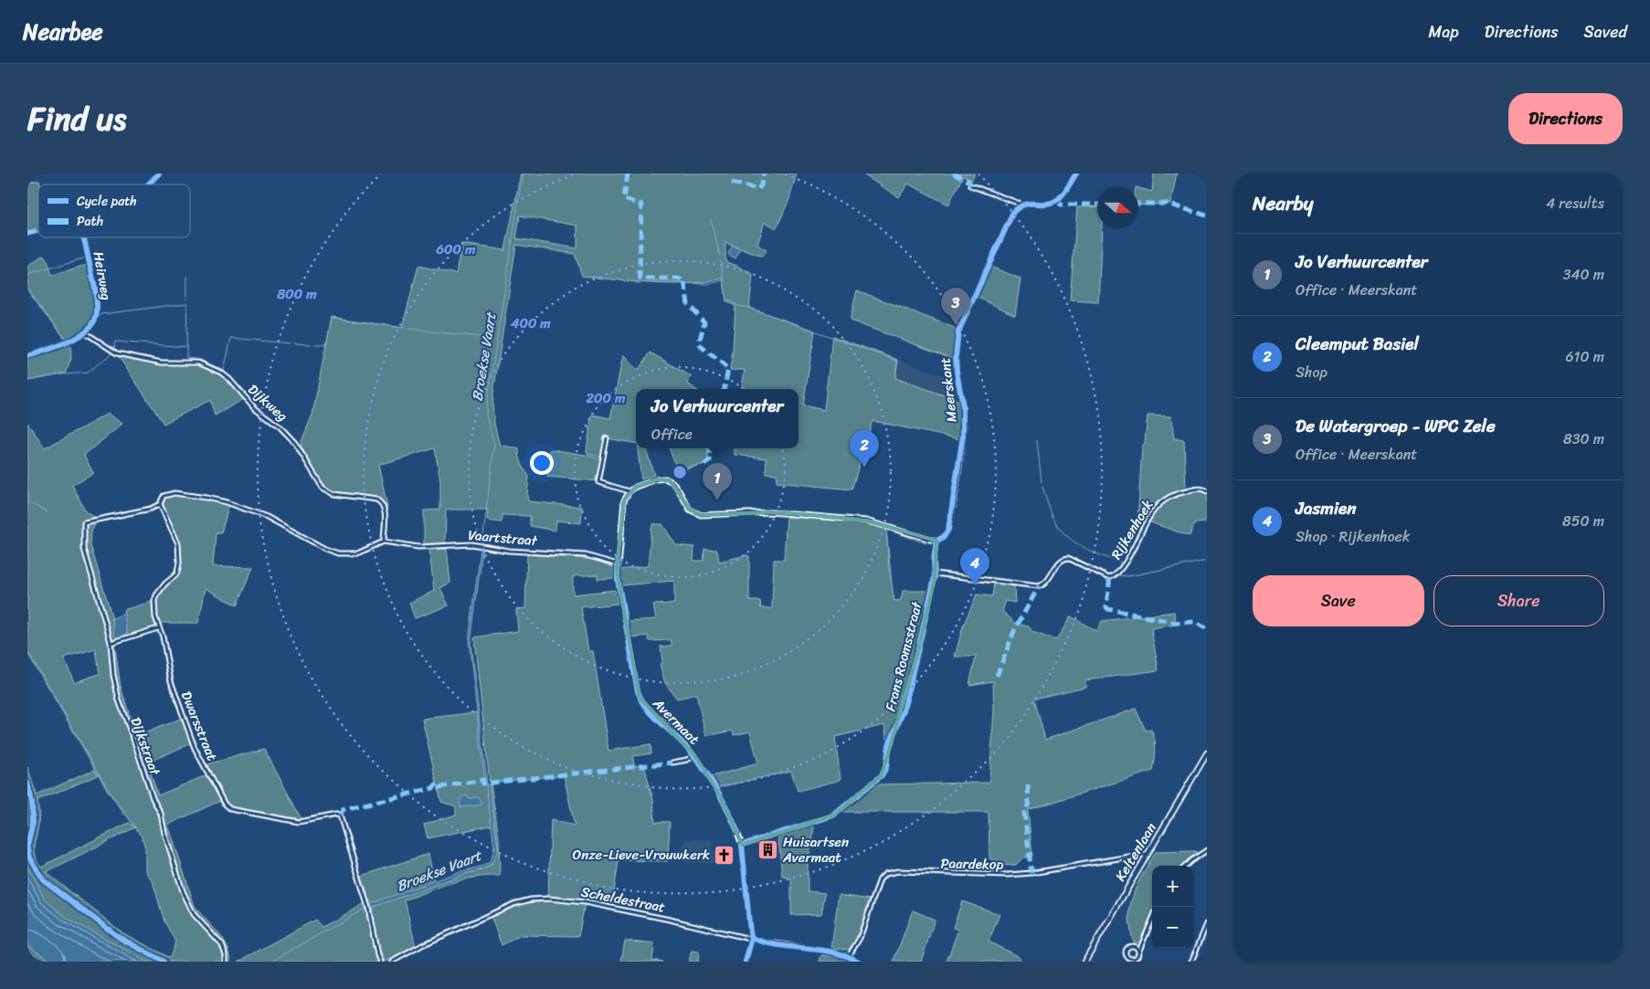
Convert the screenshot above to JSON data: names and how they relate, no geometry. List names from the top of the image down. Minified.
{"streets":{"main road":["Keltenlaan"],"street":["Heirweg","Meerskant","Dijkweg","Rijkenhoek","Vaartstraat","Frans Roomsstraat","Avermaat","Dwarsstraat","Dijkstraat","Paardekop","Scheldestraat"]},"crossings":[["Heirweg","Dijkweg"],["Dijkweg","Vaartstraat"],["Rijkenhoek","Frans Roomsstraat"],["Vaartstraat","Avermaat"],["Frans Roomsstraat","Avermaat"],["Avermaat","Scheldestraat"],["Dwarsstraat","Dijkstraat"],["Keltenlaan","Paardekop"],["Paardekop","Scheldestraat"]],"water":["Broekse Vaart"],"places":{"building":["Huisartsen Avermaat"],"church":["Onze-Lieve-Vrouwkerk"]},"legend":["Cycle path","Path"],"north":"right","page":{"header":"Nearbee","nav":["Map","Directions","Saved"],"title":"Find us","buttons":["Directions",["Save","Share"]],"heading":["Nearby","4 results"],"list":[{"mark":"1","name":"Jo Verhuurcenter","note":"Office · Meerskant","value":"340 m"},{"mark":"2","name":"Cleemput Basiel","note":"Shop","value":"610 m"},{"mark":"3","name":"De Watergroep - WPC Zele","note":"Office · Meerskant","value":"830 m"},{"mark":"4","name":"Jasmien","note":"Shop · Rijkenhoek","value":"850 m"}],"pins":["3","2","1","4"],"popup":["Jo Verhuurcenter","Office"],"map_buttons":["+","−"]},"rings":["600 m","800 m","400 m","200 m"]}
